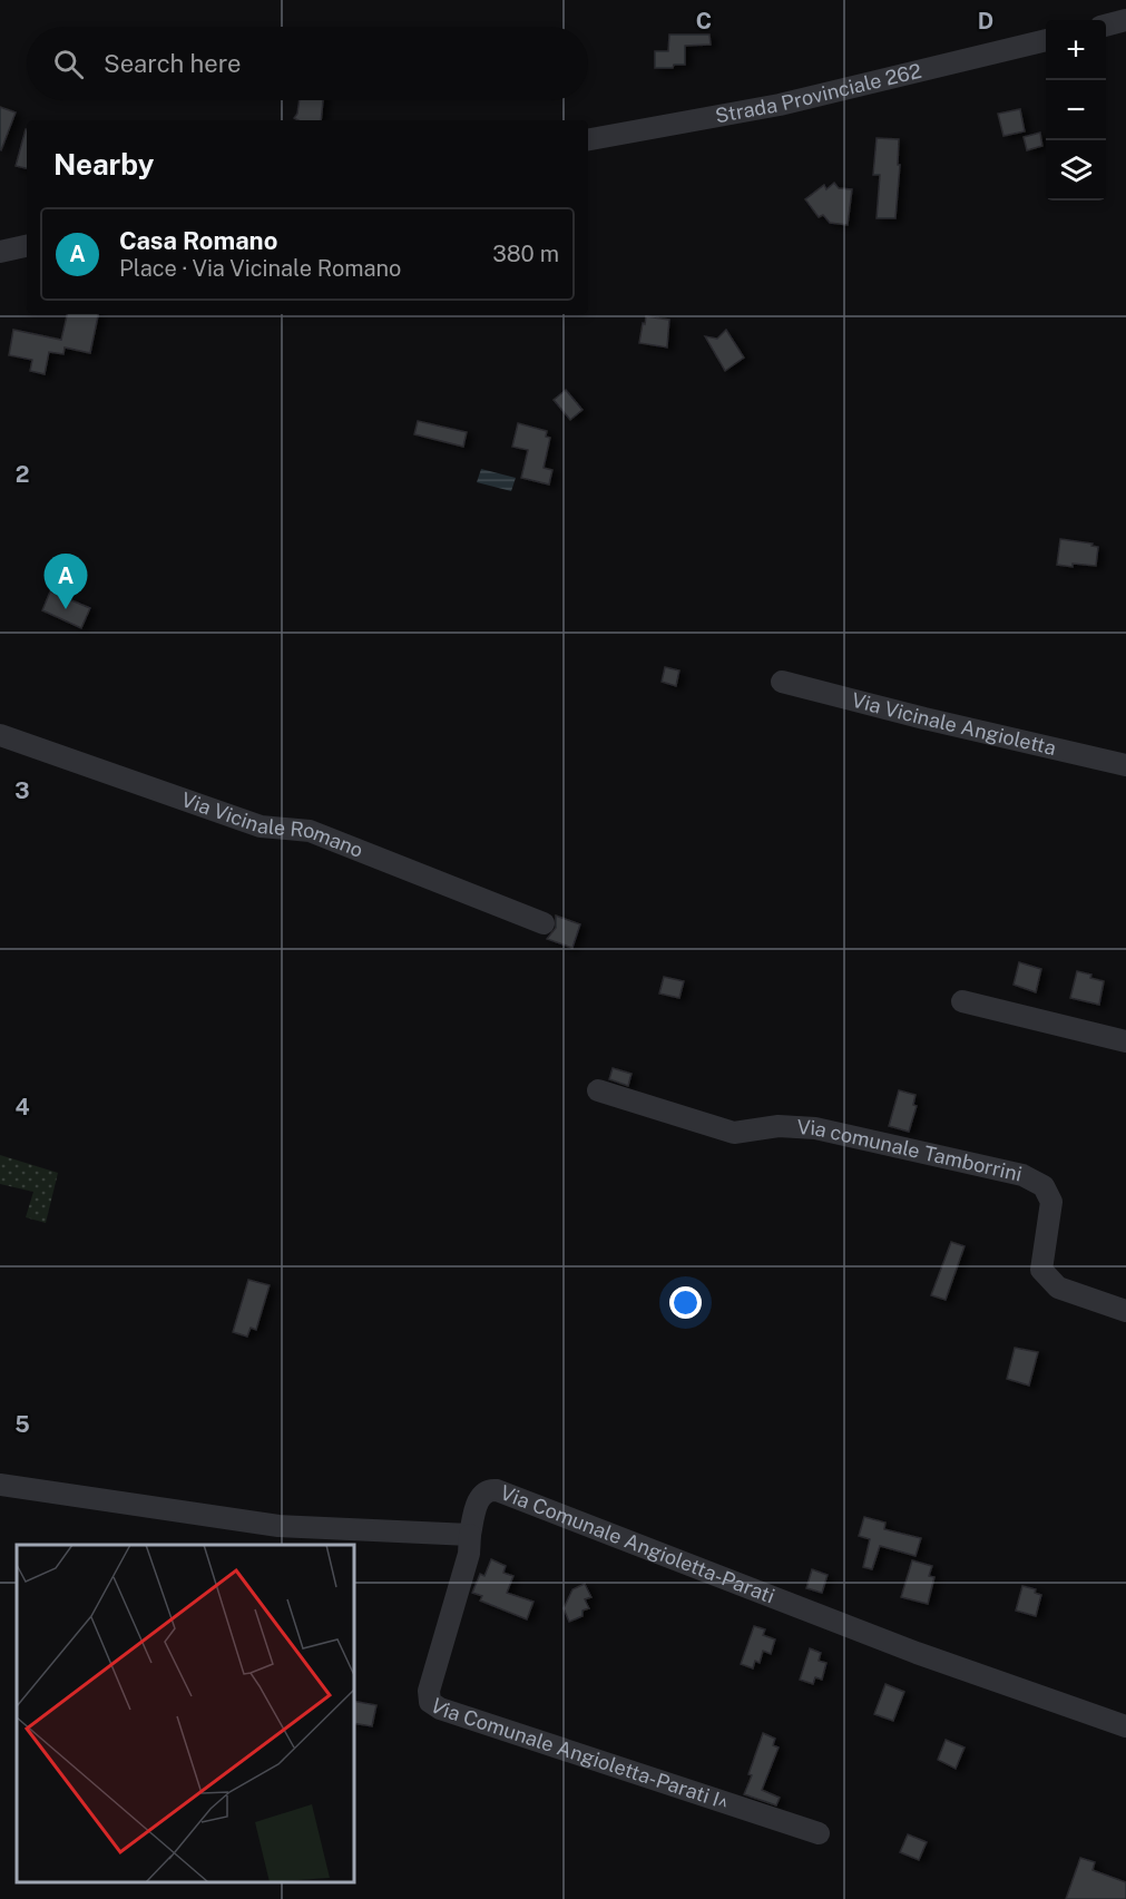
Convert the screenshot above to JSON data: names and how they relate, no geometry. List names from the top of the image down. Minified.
{"streets":{"street":["Strada Provinciale 262","Via Vicinale Angioletta","Via Vicinale Romano","Via comunale Tamborrini","Via Comunale Angioletta-Parati","Via Comunale Angioletta-Parati I^"]},"crossings":[["Via Comunale Angioletta-Parati","Via Comunale Angioletta-Parati I^"]],"page":{"map_buttons":["+","−"],"search":"Search here","heading":"Nearby","list":[{"mark":"A","name":"Casa Romano","note":"Place · Via Vicinale Romano","value":"380 m"}],"pins":"A"},"grid":{"columns":["C","D"],"rows":["2","3","4","5"]}}
